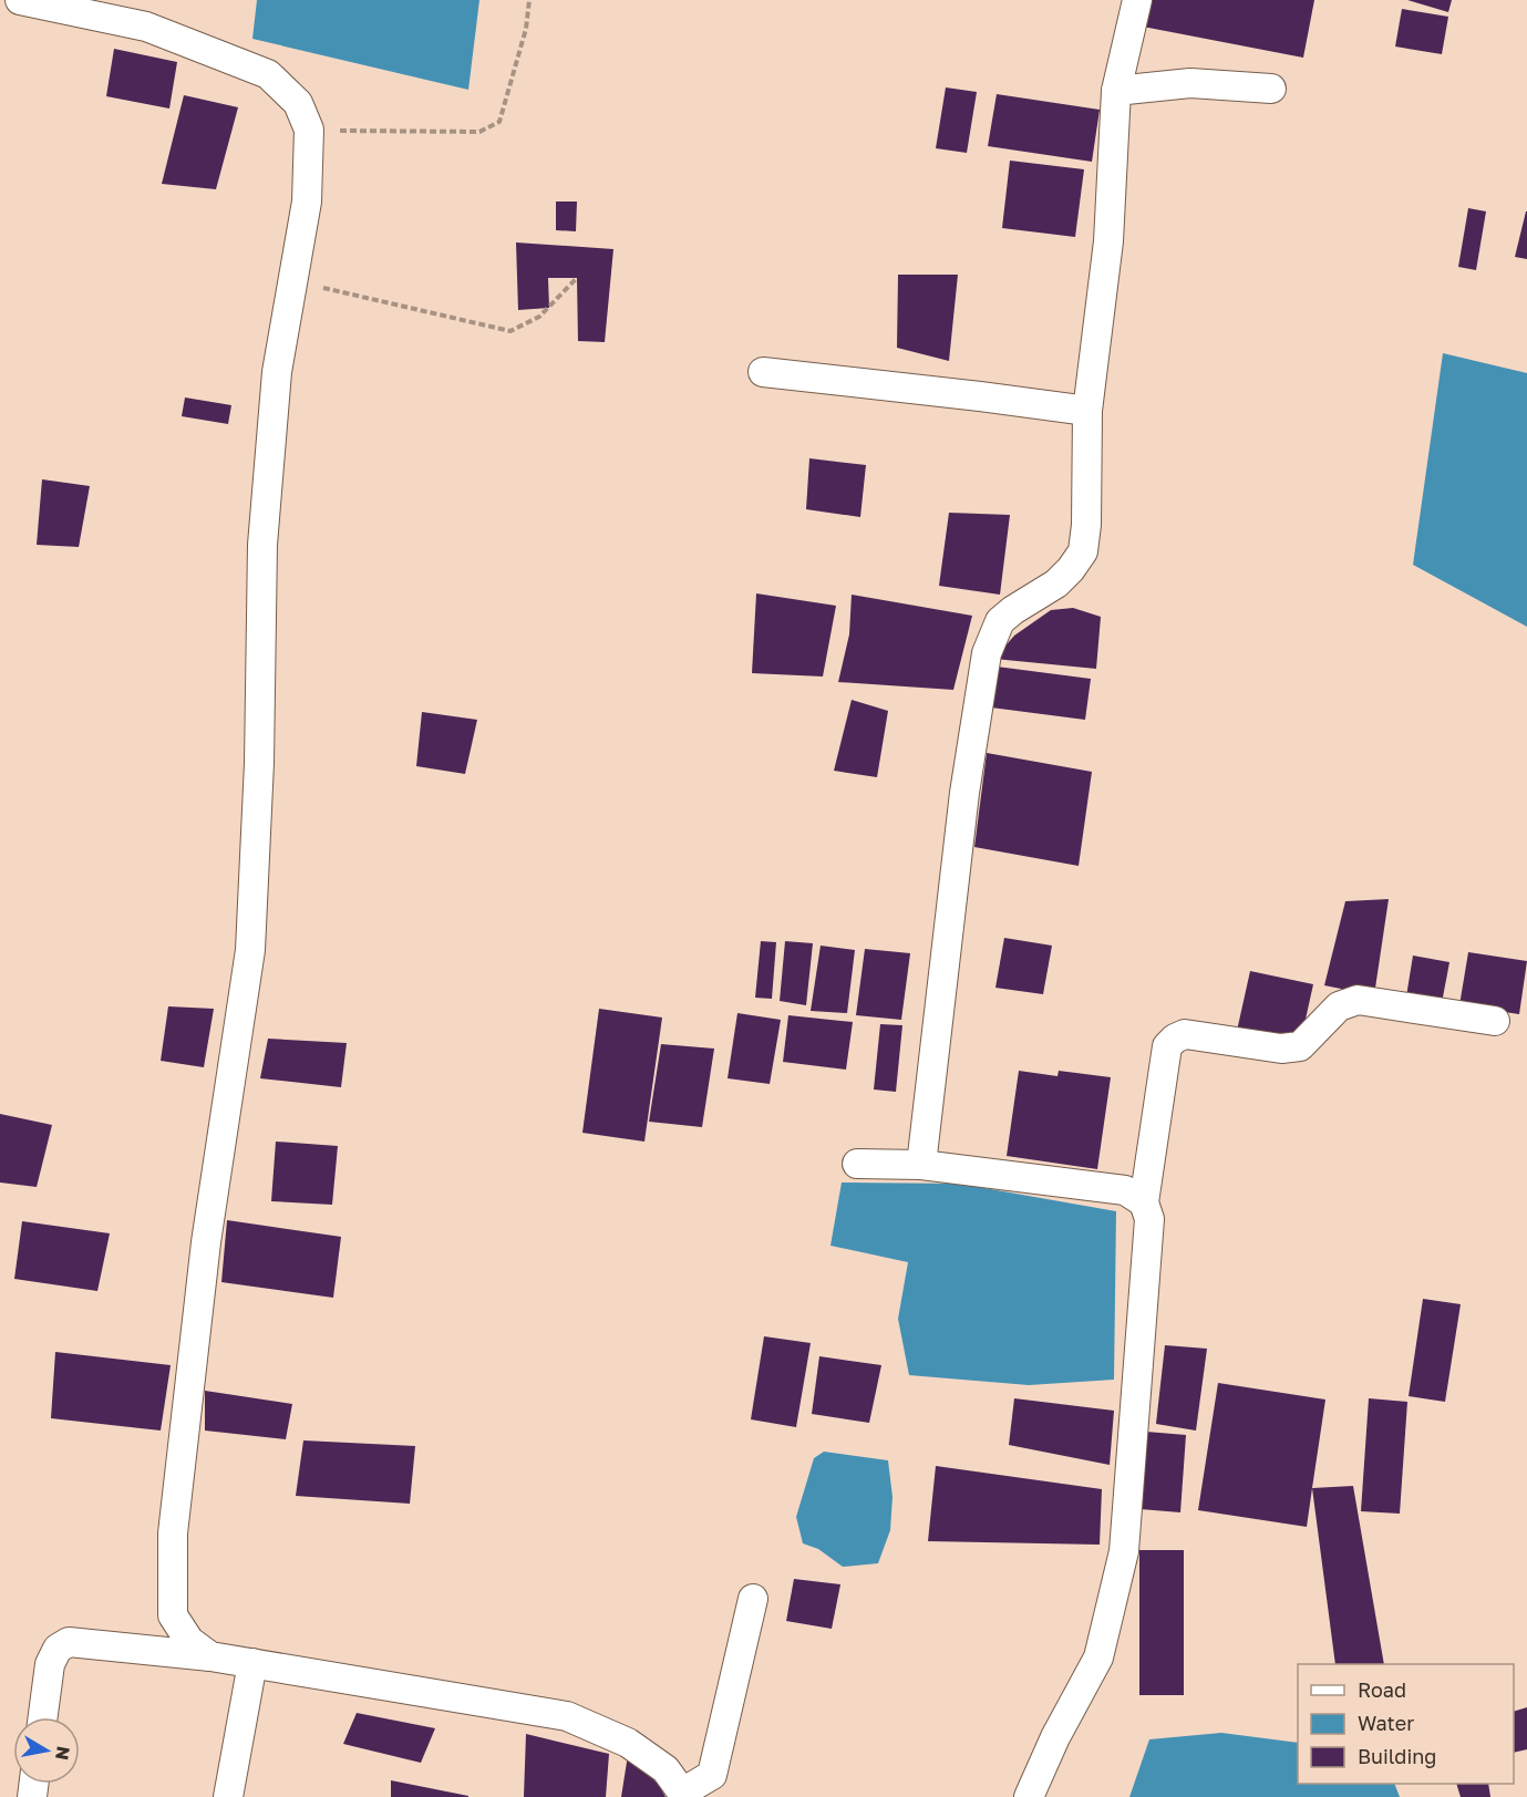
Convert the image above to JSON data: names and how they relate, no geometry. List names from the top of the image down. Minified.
{"legend":["Road","Water","Building"],"north":"right"}
